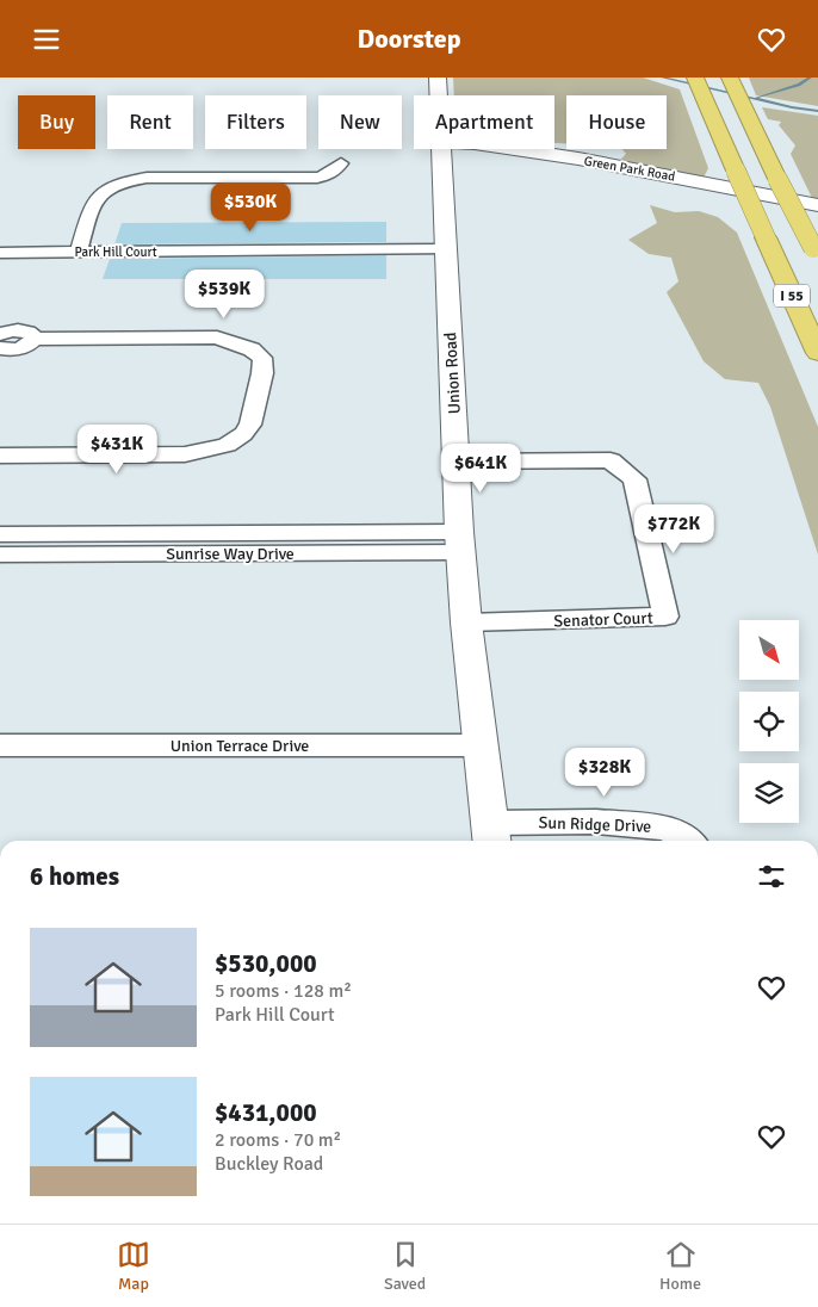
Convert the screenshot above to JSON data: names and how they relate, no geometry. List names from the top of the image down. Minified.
{"streets":{"highway":["I 55"],"main road":["Green Park Road","Union Road"],"street":["Park Hill Court","Sunrise Way Drive","Senator Court","Union Terrace Drive","Sun Ridge Drive"]},"crossings":[["Park Hill Court","Union Road"],["Union Road","Sunrise Way Drive"],["Union Road","Senator Court"],["Union Road","Union Terrace Drive"],["Union Road","Sun Ridge Drive"]],"north":"bottom right","page":{"header":"Doorstep","chip":["Buy","Rent","Filters","New","Apartment","House"],"price":["$530K","$539K","$431K","$641K","$772K","$328K"],"heading":"6 homes","list":[{"name":"$530,000","note":"5 rooms · 128 m² · Park Hill Court"},{"name":"$431,000","note":"2 rooms · 70 m² · Buckley Road"}],"tabs":["Map","Saved","Home"]}}
